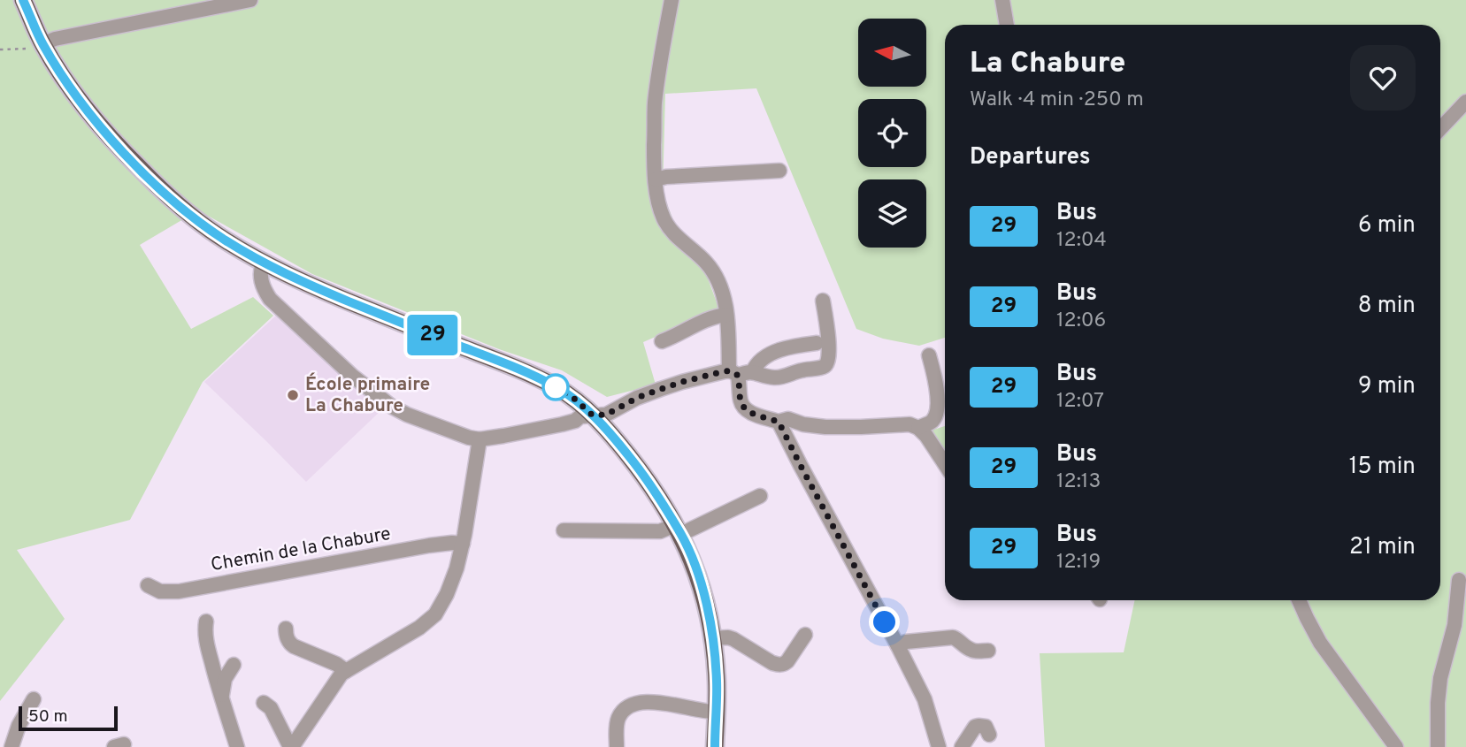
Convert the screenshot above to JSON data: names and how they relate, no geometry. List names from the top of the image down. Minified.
{"streets":{"street":["Chemin de la Chabure"]},"places":["École primaire La Chabure"],"lines":["bus line 29"],"scale_bar":"50 m","north":"left","page":{"on_map":"29","heading":[["La Chabure","Walk · 4 min · 250 m"],"Departures"],"list":[{"mark":"29","name":"Bus","note":"12:04","value":"6 min"},{"mark":"29","name":"Bus","note":"12:06","value":"8 min"},{"mark":"29","name":"Bus","note":"12:07","value":"9 min"},{"mark":"29","name":"Bus","note":"12:13","value":"15 min"},{"mark":"29","name":"Bus","note":"12:19","value":"21 min"}],"scale":"50 m"}}
